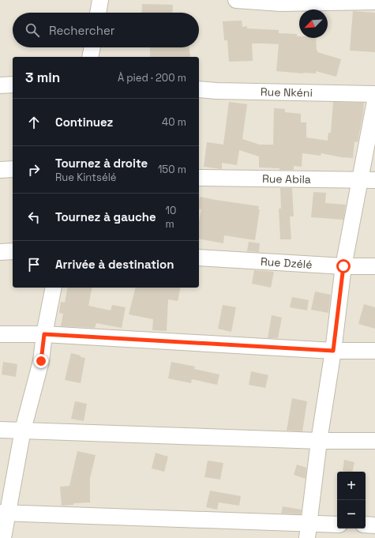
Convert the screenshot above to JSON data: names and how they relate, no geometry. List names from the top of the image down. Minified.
{"streets":{"street":["Rue Nkéni","Rue Abila","Rue Dzélé"]},"north":"bottom left","page":{"search":"Rechercher","heading":["3 min","À pied · 200 m"],"list":[["Continuez","40 m"],["Tournez à droite","Rue Kintsélé","150 m"],["Tournez à gauche","10 m"],"Arrivée à destination"],"map_buttons":["+","−"]}}
